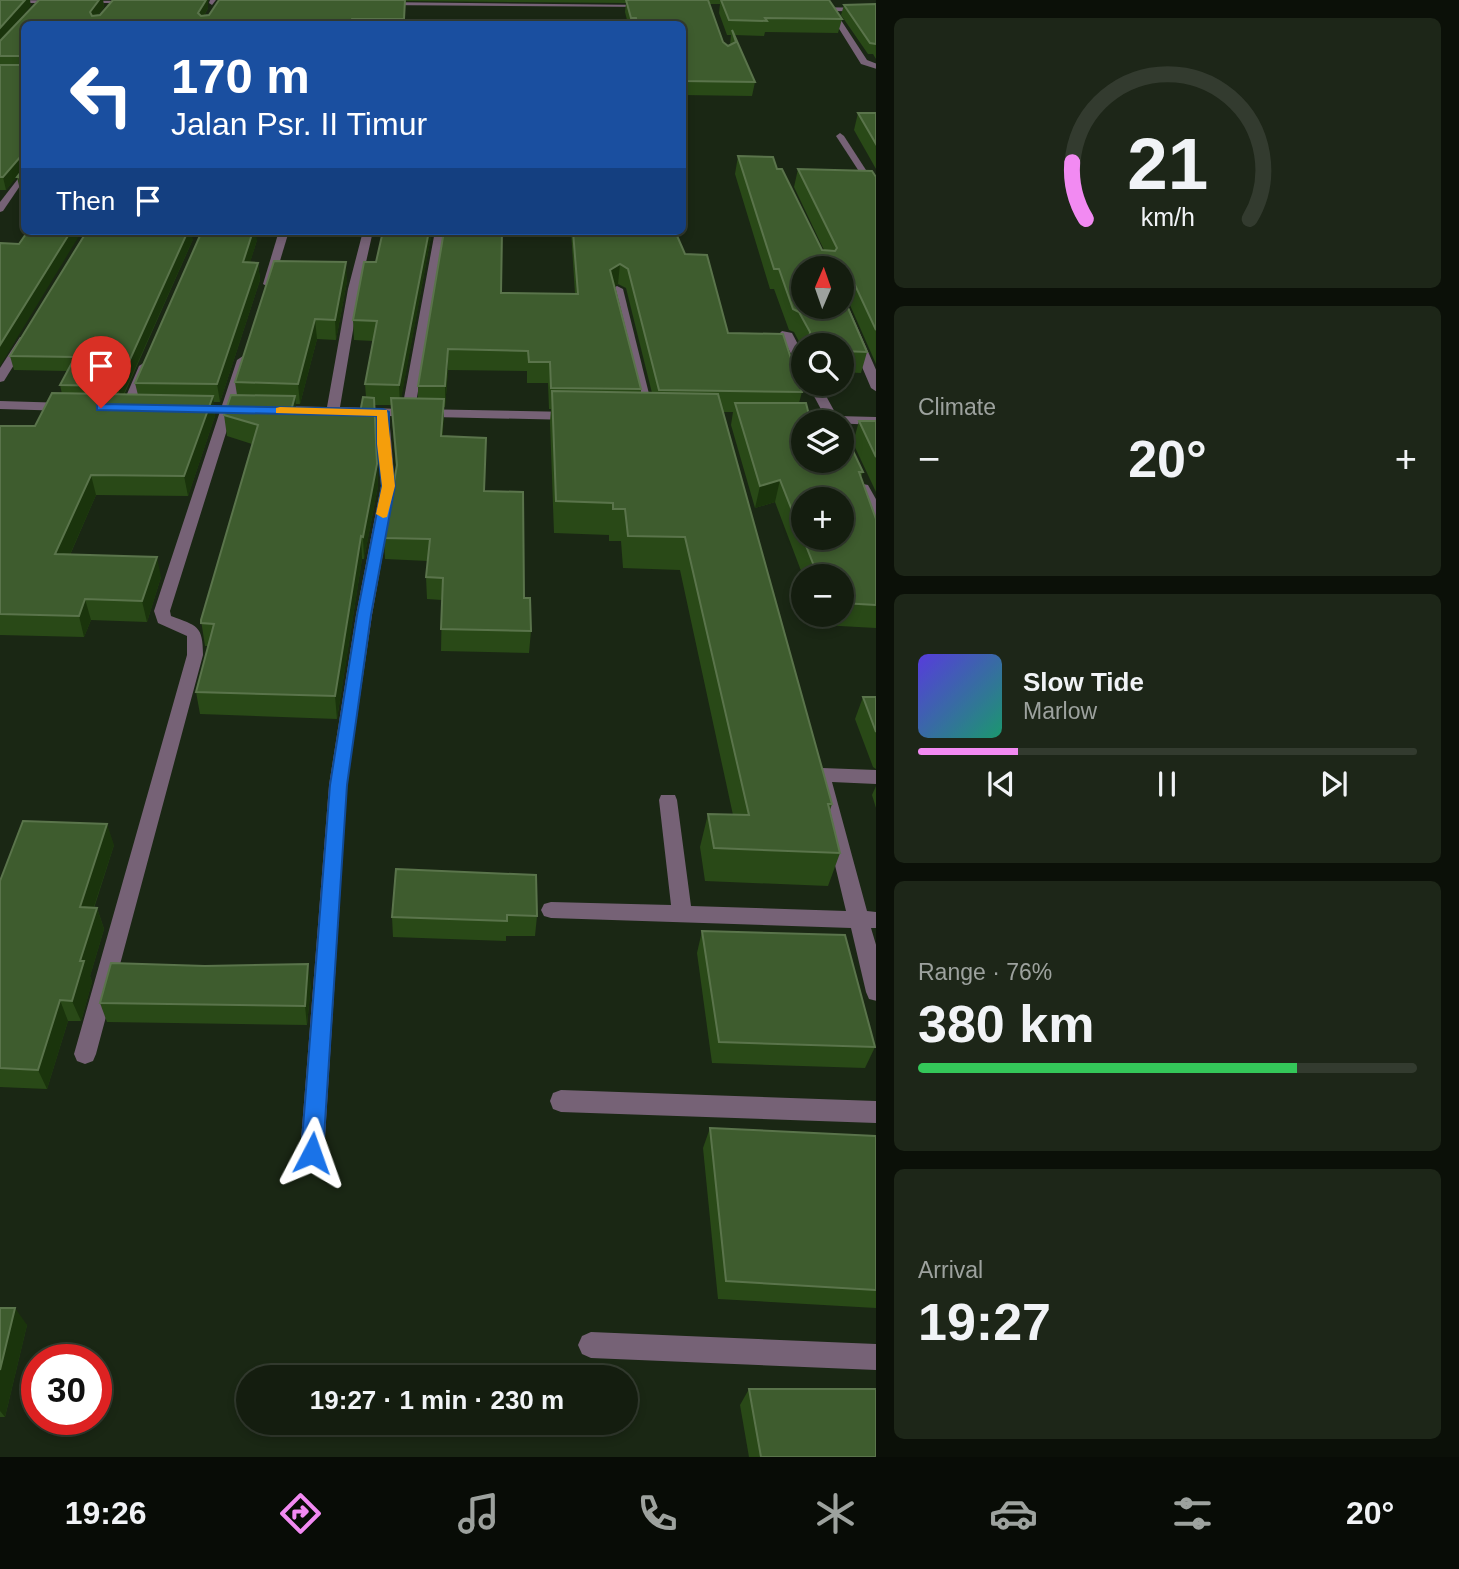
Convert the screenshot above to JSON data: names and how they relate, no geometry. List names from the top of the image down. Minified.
{"north":"top","page":{"turn":["170 m","Jalan Psr. II Timur"],"then":"Then","map_buttons":["+","−"],"tile":["Climate",["Range · 76%","380 km"],["Arrival","19:27"]],"heat":["−","20°","+"],"song":["Slow Tide","Marlow"],"limit":"30","trip":"19:27 · 1 min · 230 m","tabs":["19:26","20°"],"gauge":["21","km/h"]}}
